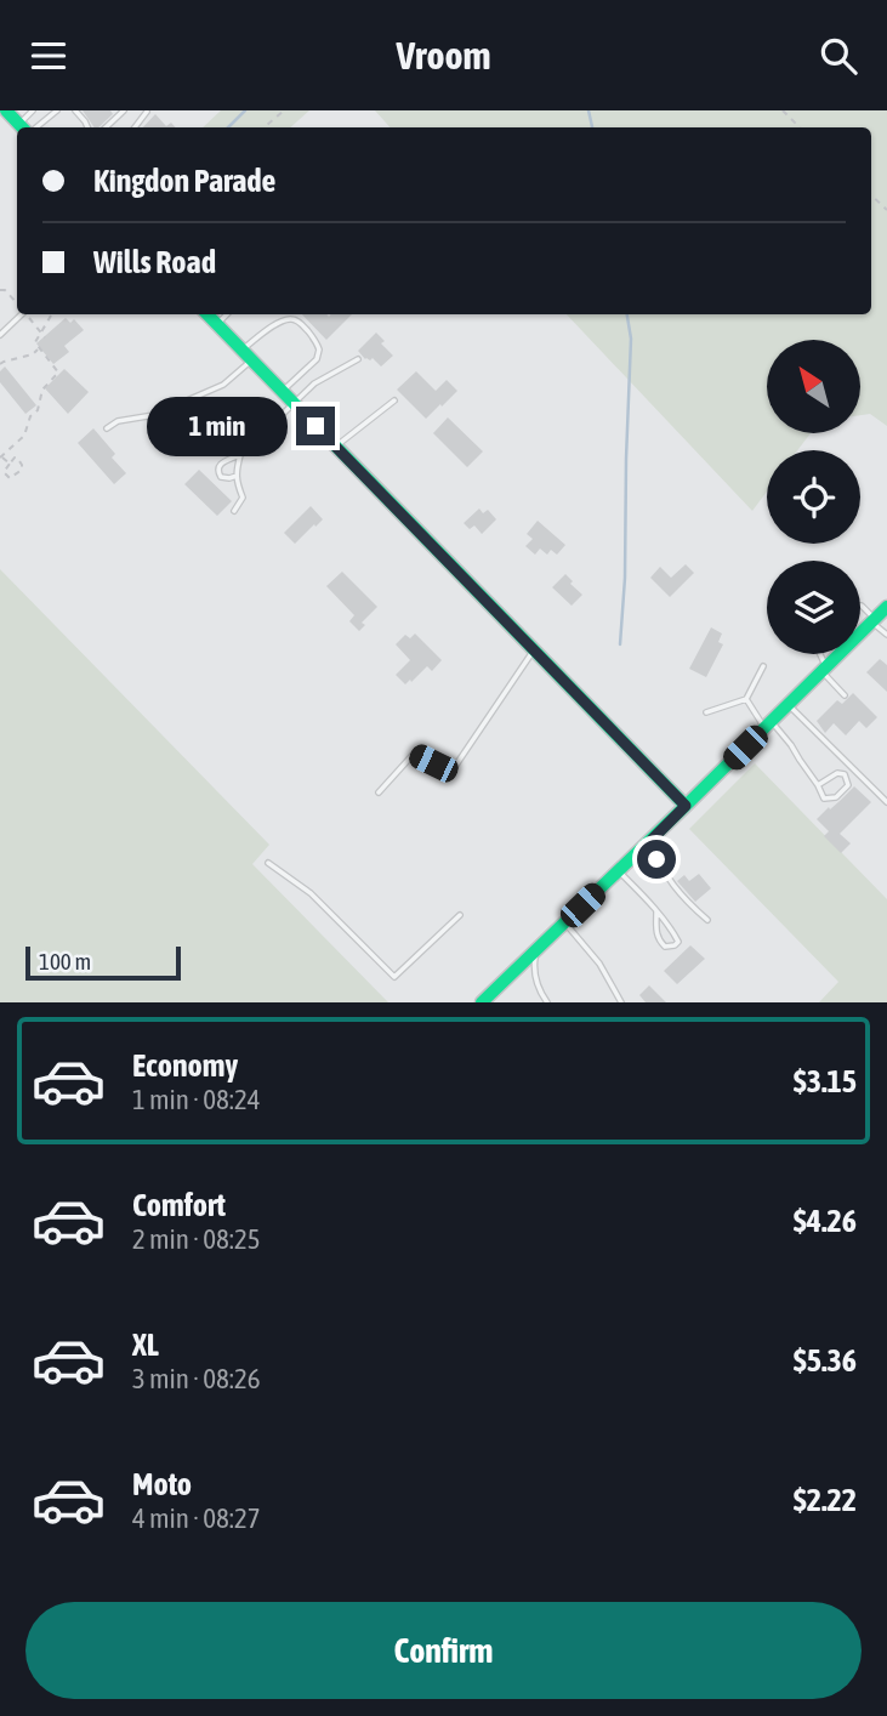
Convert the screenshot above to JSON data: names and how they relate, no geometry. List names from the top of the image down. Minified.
{"scale_bar":"100 m","north":"top left","page":{"header":"Vroom","banner":["Kingdon Parade","Wills Road"],"bubble":"1 min","scale":"100 m","list":[{"name":"Economy","note":"1 min · 08:24","value":"$3.15"},{"name":"Comfort","note":"2 min · 08:25","value":"$4.26"},{"name":"XL","note":"3 min · 08:26","value":"$5.36"},{"name":"Moto","note":"4 min · 08:27","value":"$2.22"}],"buttons":"Confirm"}}
